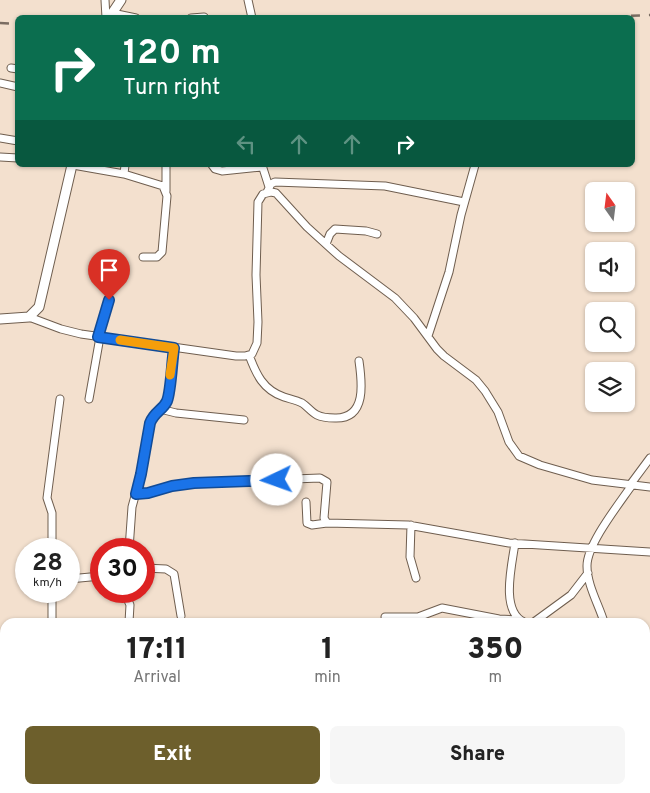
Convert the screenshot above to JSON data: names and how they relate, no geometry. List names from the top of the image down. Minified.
{"north":"top","page":{"turn":["120 m","Turn right"],"speed":"28 km/h","limit":"30","eta":["17:11","Arrival","1","min","350","m"],"buttons":["Exit","Share"]}}
